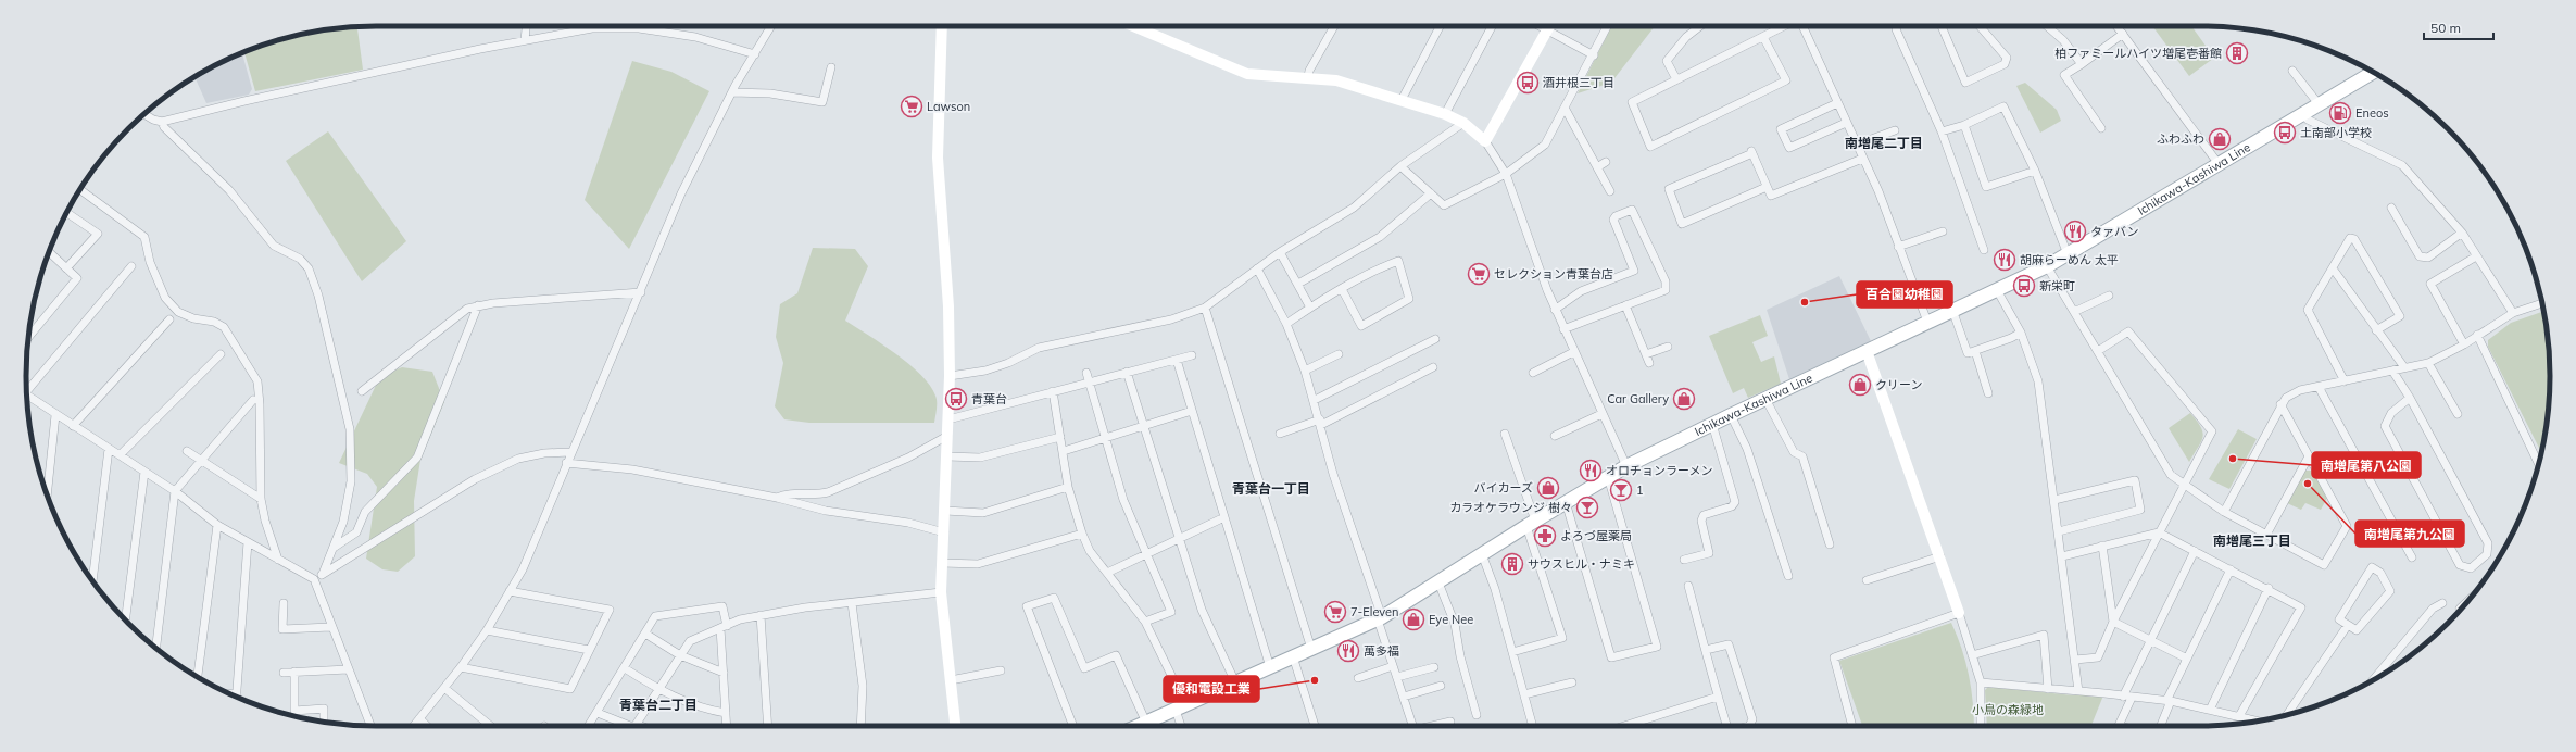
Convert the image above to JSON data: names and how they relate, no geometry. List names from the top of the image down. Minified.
{"streets":{"main road":["Ichikawa-Kashiwa Line"]},"districts":["南増尾二丁目","青葉台一丁目","南増尾三丁目","青葉台二丁目"],"parks":["小鳥の森緑地"],"places":{"building":["柏ファミールハイツ増尾壱番館","サウスヒル・ナミキ"],"bus stop":["酒井根三丁目","土南部小学校","新栄町","青葉台"],"supermarket":["Lawson","セレクション青葉台店","7-Eleven"],"fuel station":["Eneos"],"shop":["ふわふわ","クリーン","Car Gallery","バイカーズ","Eye Nee"],"restaurant":["タァバン","胡麻らーめん 太平","オロチョンラーメン","萬多福"],"other":["百合園幼稚園","南増尾第八公園","南増尾第九公園","優和電設工業"],"bar":["1","カラオケラウンジ 樹々"],"pharmacy":["よろづ屋薬局"]},"scale_bar":"50 m"}
